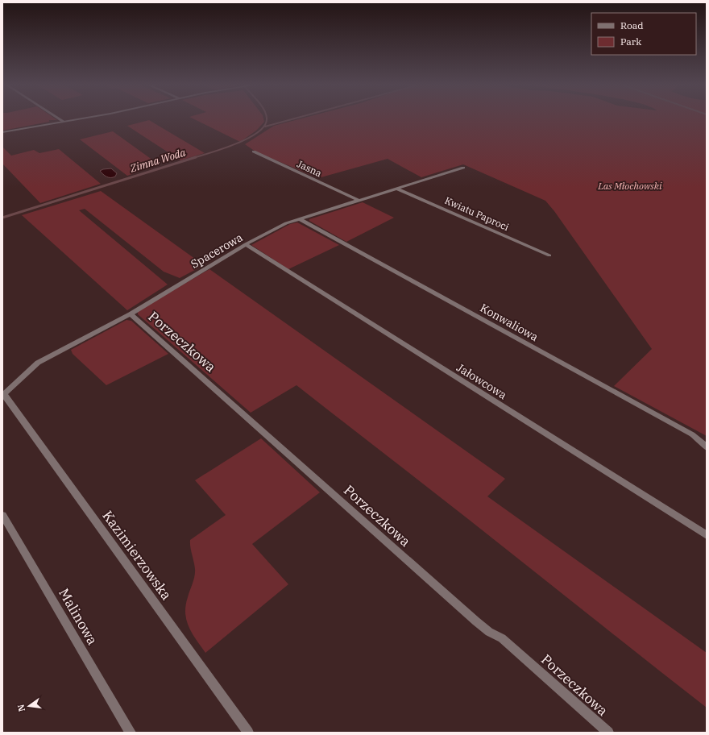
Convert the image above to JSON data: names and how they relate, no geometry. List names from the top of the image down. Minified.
{"streets":{"street":["Jasna","Kwiatu Paproci","Spacerowa","Konwaliowa","Porzeczkowa","Jałowcowa","Kazimierzowska","Malinowa"]},"crossings":[["Jasna","Spacerowa"],["Kwiatu Paproci","Spacerowa"],["Spacerowa","Konwaliowa"],["Spacerowa","Porzeczkowa"],["Spacerowa","Jałowcowa"],["Spacerowa","Kazimierzowska"]],"water":["Zimna Woda"],"parks":["Las Młochowski"],"legend":["Road","Park"],"north":"left"}
